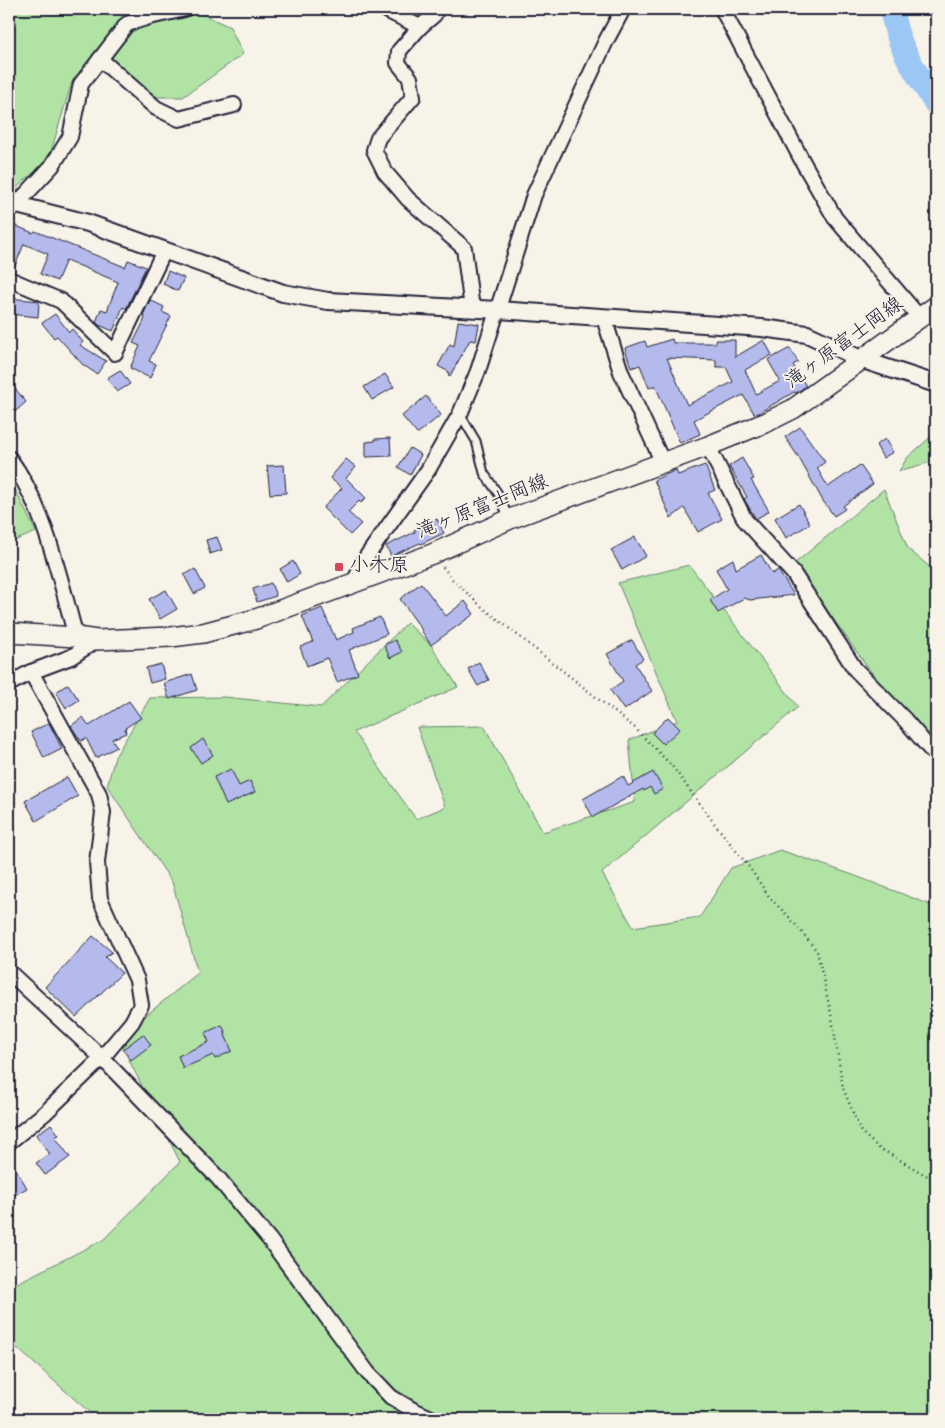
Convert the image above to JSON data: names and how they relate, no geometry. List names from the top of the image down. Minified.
{"streets":{"main road":["滝ヶ原富士岡線"]},"places":{"transit":["小木原"]}}
